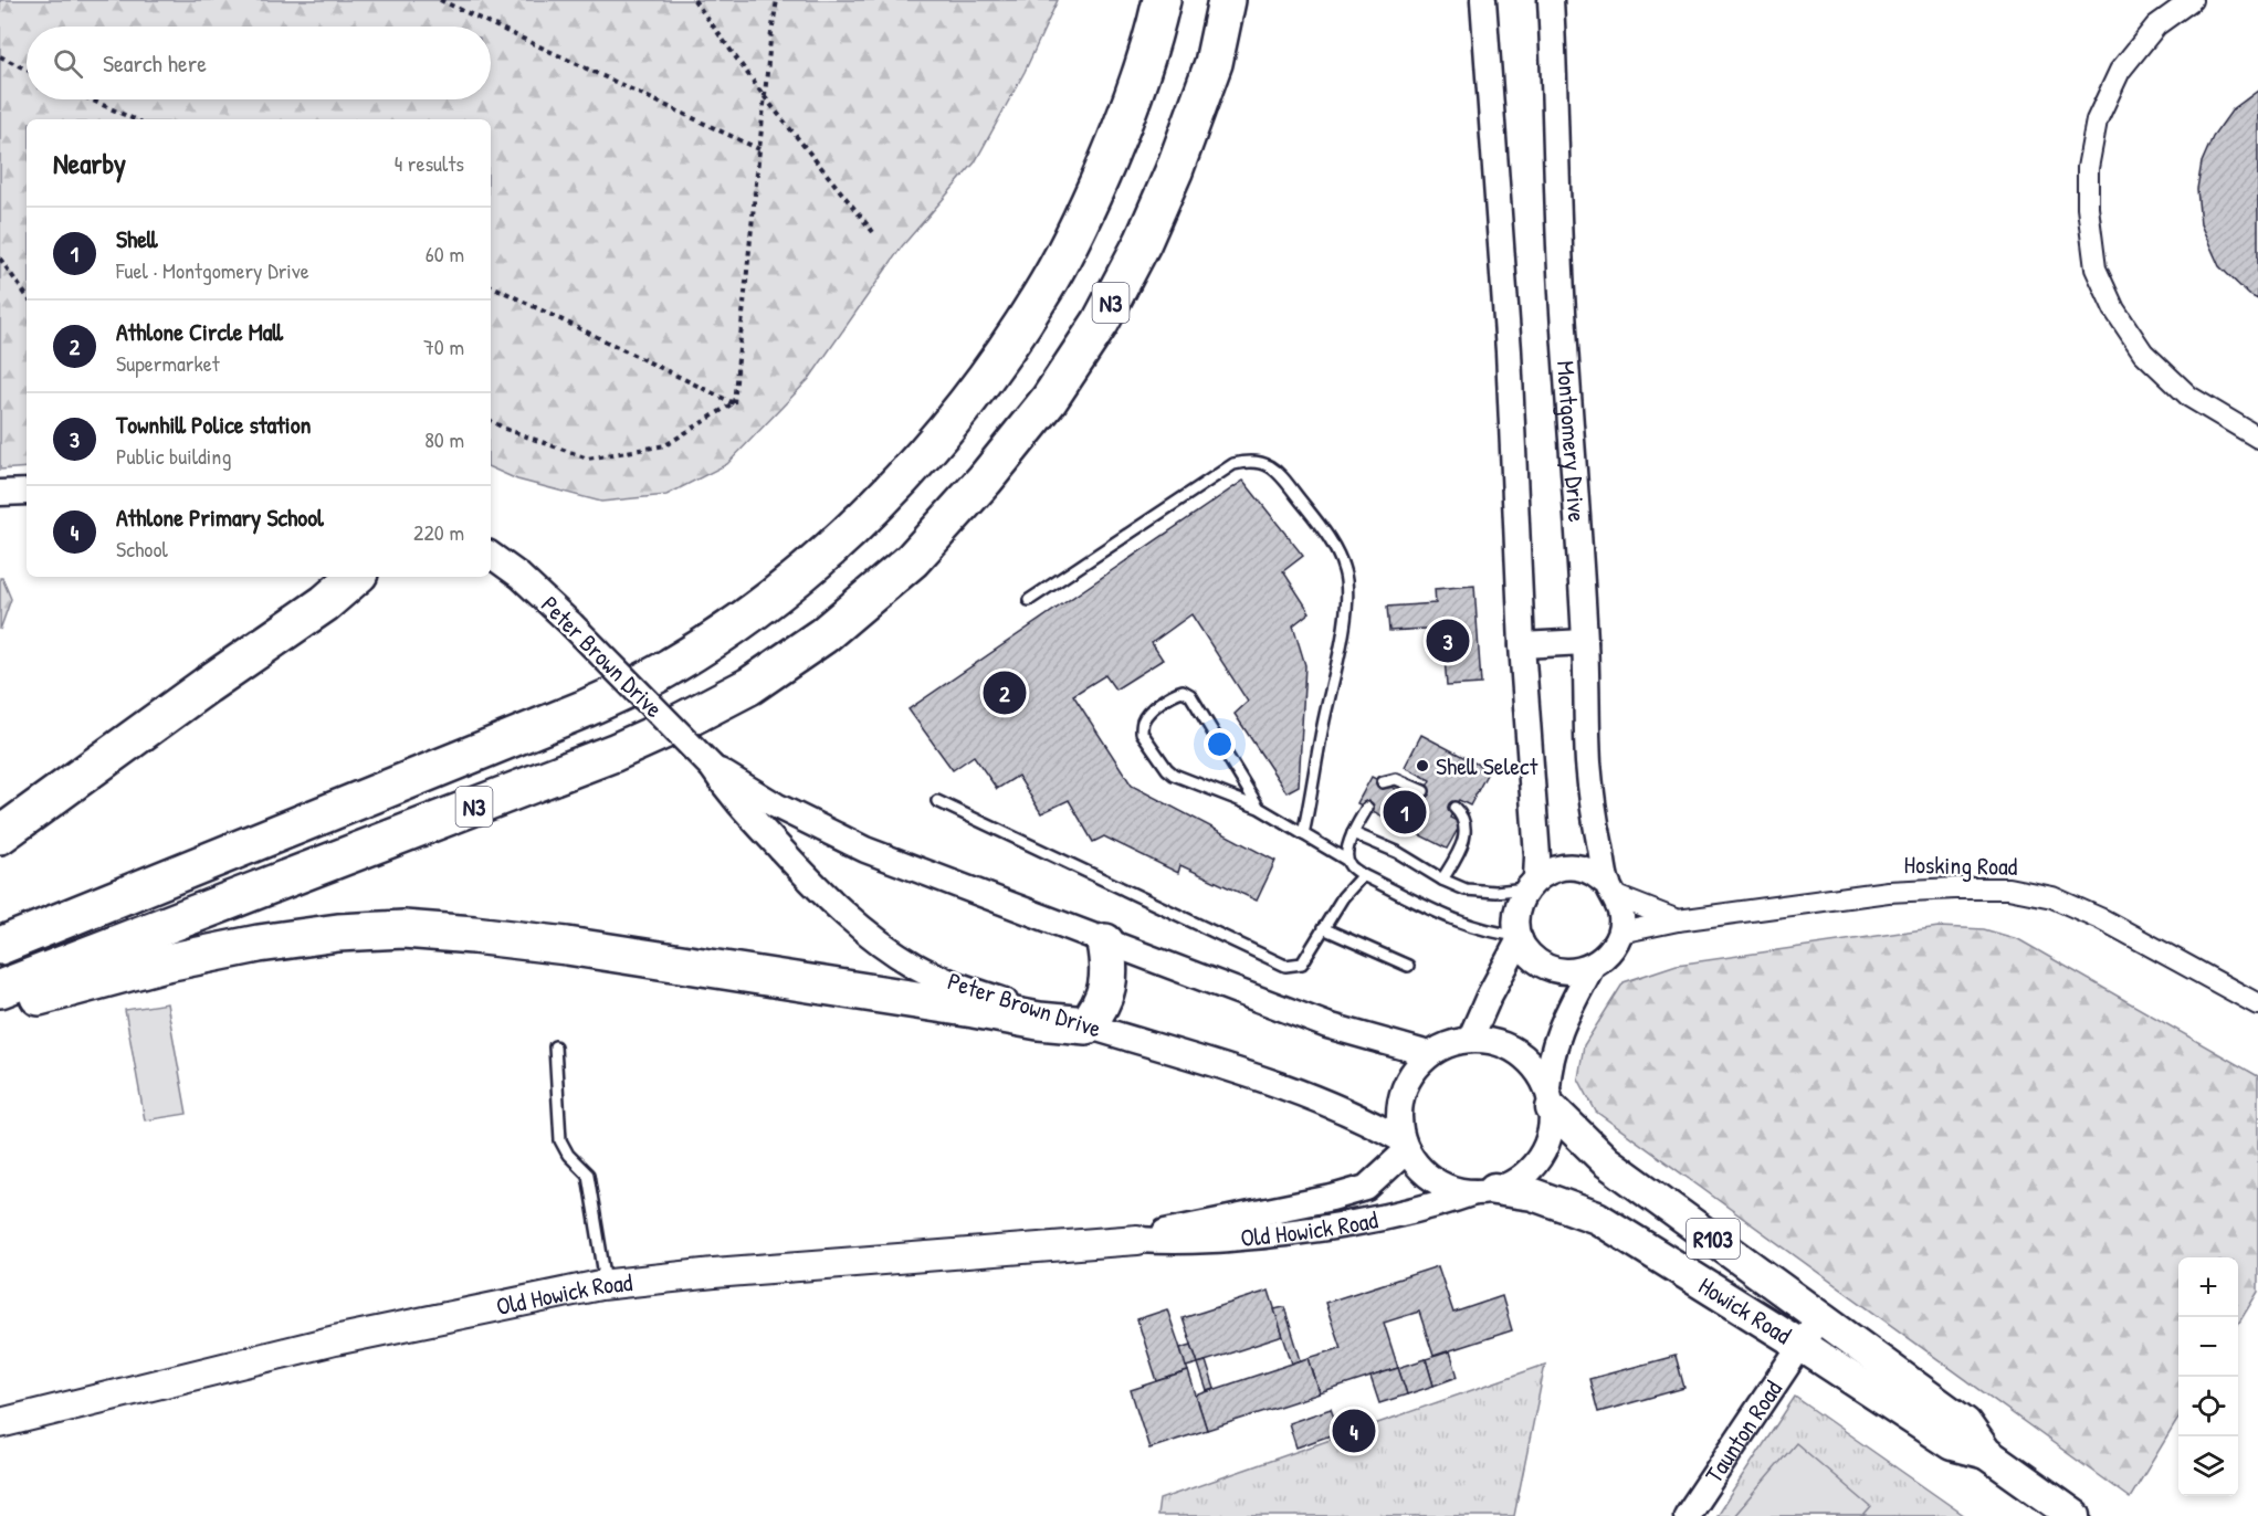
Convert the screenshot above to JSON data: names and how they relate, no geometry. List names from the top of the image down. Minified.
{"streets":{"highway":["N3"],"main road":["Old Howick Road","R103","Howick Road"],"street":["Montgomery Drive","Peter Brown Drive","Hosking Road","Taunton Road"]},"crossings":[["Montgomery Drive","Hosking Road"],["Peter Brown Drive","Old Howick Road"],["Peter Brown Drive","R103"],["Peter Brown Drive","Howick Road"],["Old Howick Road","R103"],["Old Howick Road","Howick Road"],["R103","Howick Road"],["Howick Road","Taunton Road"]],"places":["Shell Select"],"page":{"search":"Search here","heading":["Nearby","4 results"],"list":[{"mark":"1","name":"Shell","note":"Fuel · Montgomery Drive","value":"60 m"},{"mark":"2","name":"Athlone Circle Mall","note":"Supermarket","value":"70 m"},{"mark":"3","name":"Townhill Police station","note":"Public building","value":"80 m"},{"mark":"4","name":"Athlone Primary School","note":"School","value":"220 m"}],"pins":["3","2","1","4"],"map_buttons":["+","−"]}}
